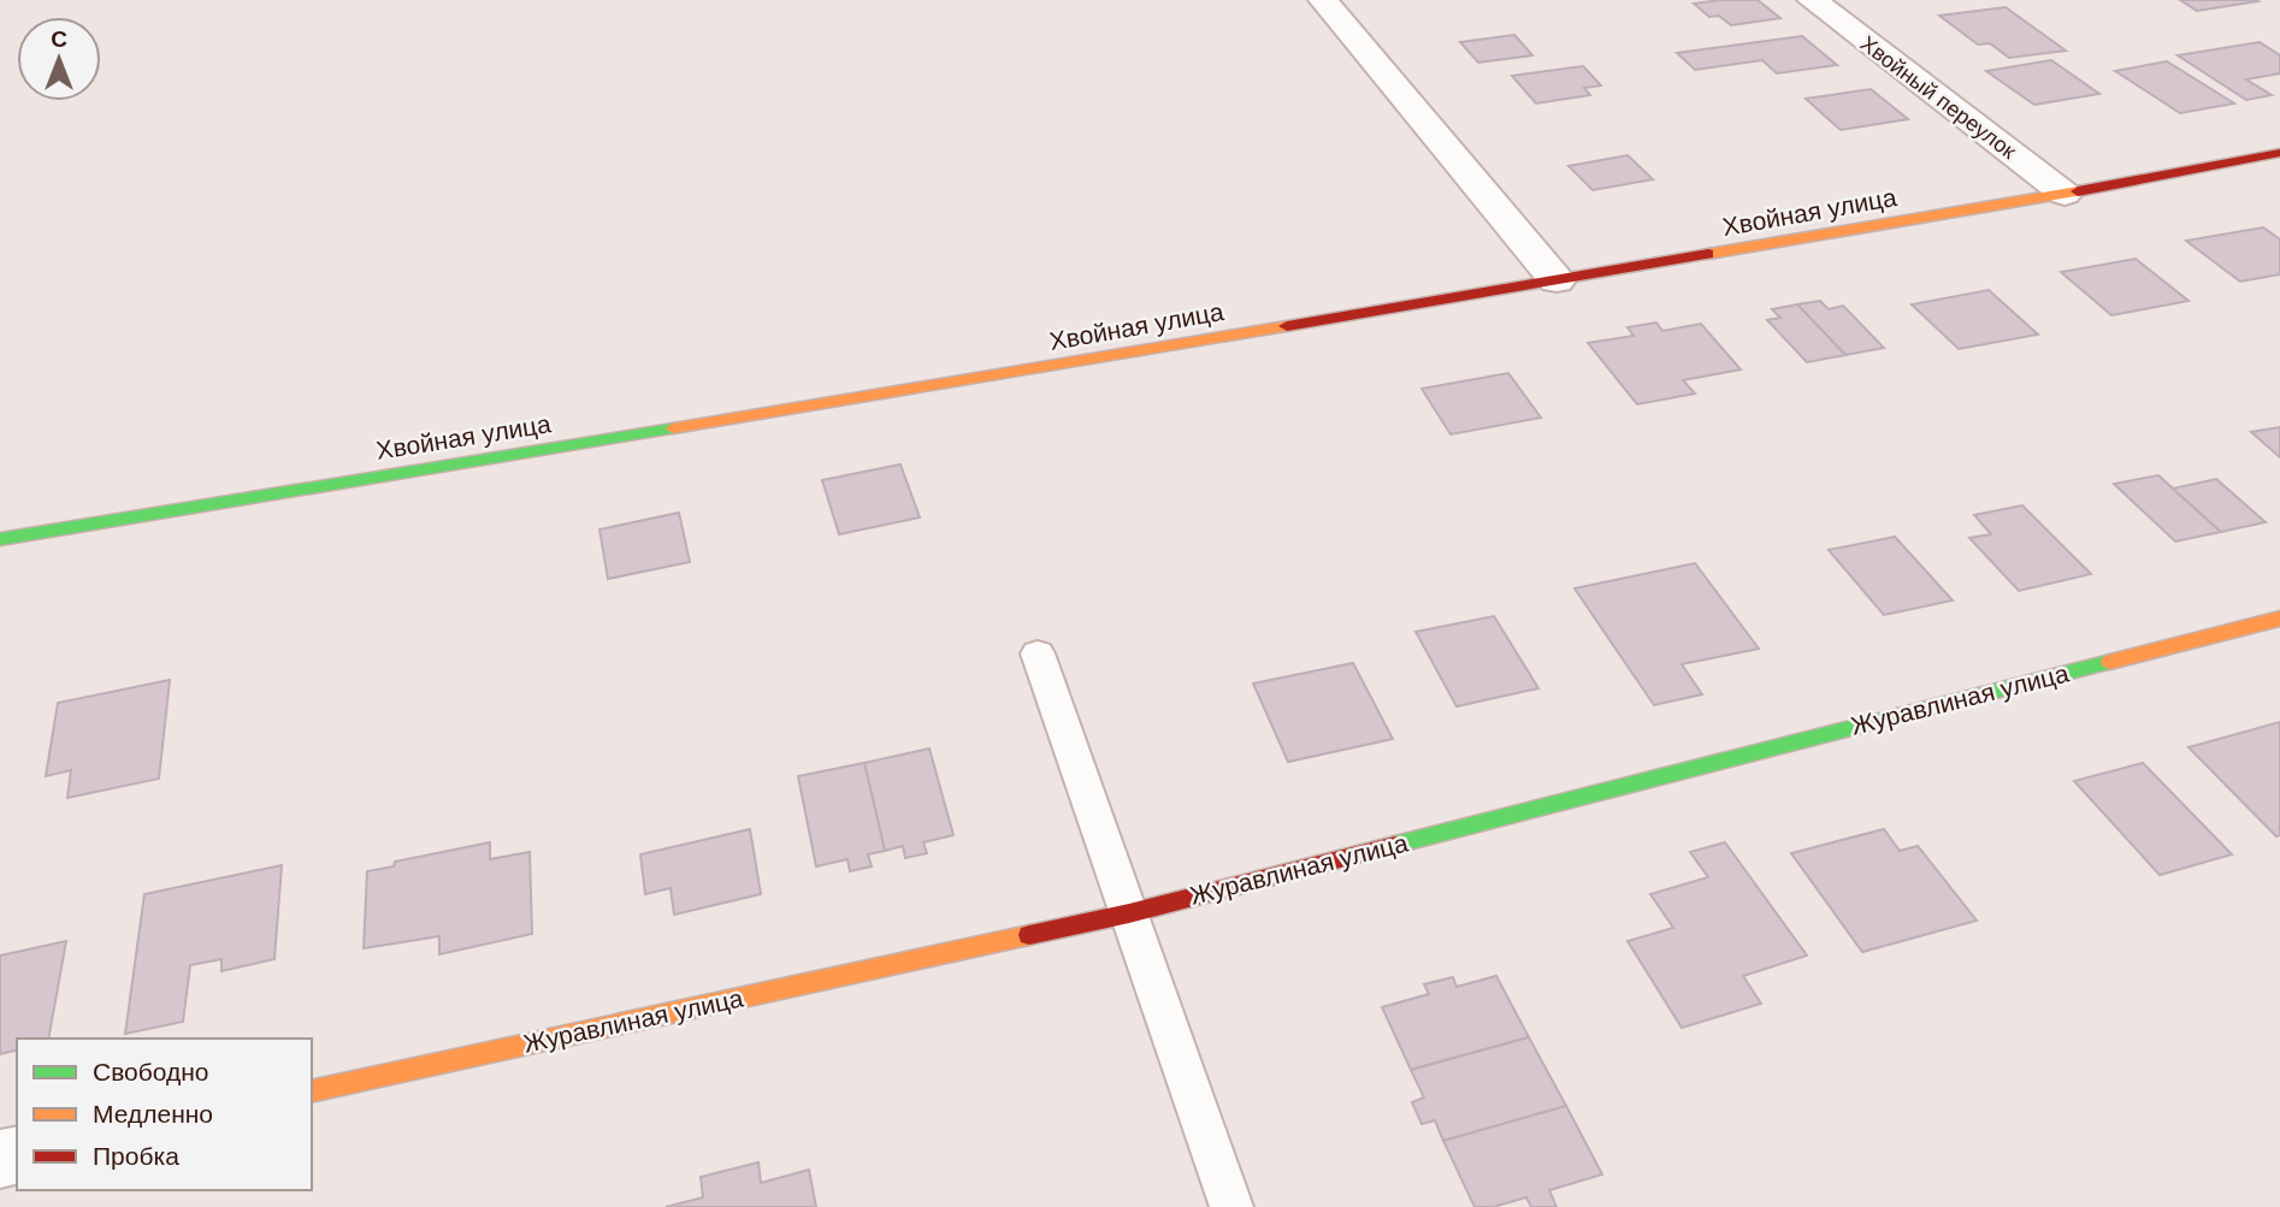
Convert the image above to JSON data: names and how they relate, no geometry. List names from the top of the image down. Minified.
{"streets":{"street":["Хвойный переулок","Хвойная улица","Журавлиная улица"]},"crossings":[["Хвойный переулок","Хвойная улица"]],"legend":["Свободно","Медленно","Пробка"],"north":"top"}
